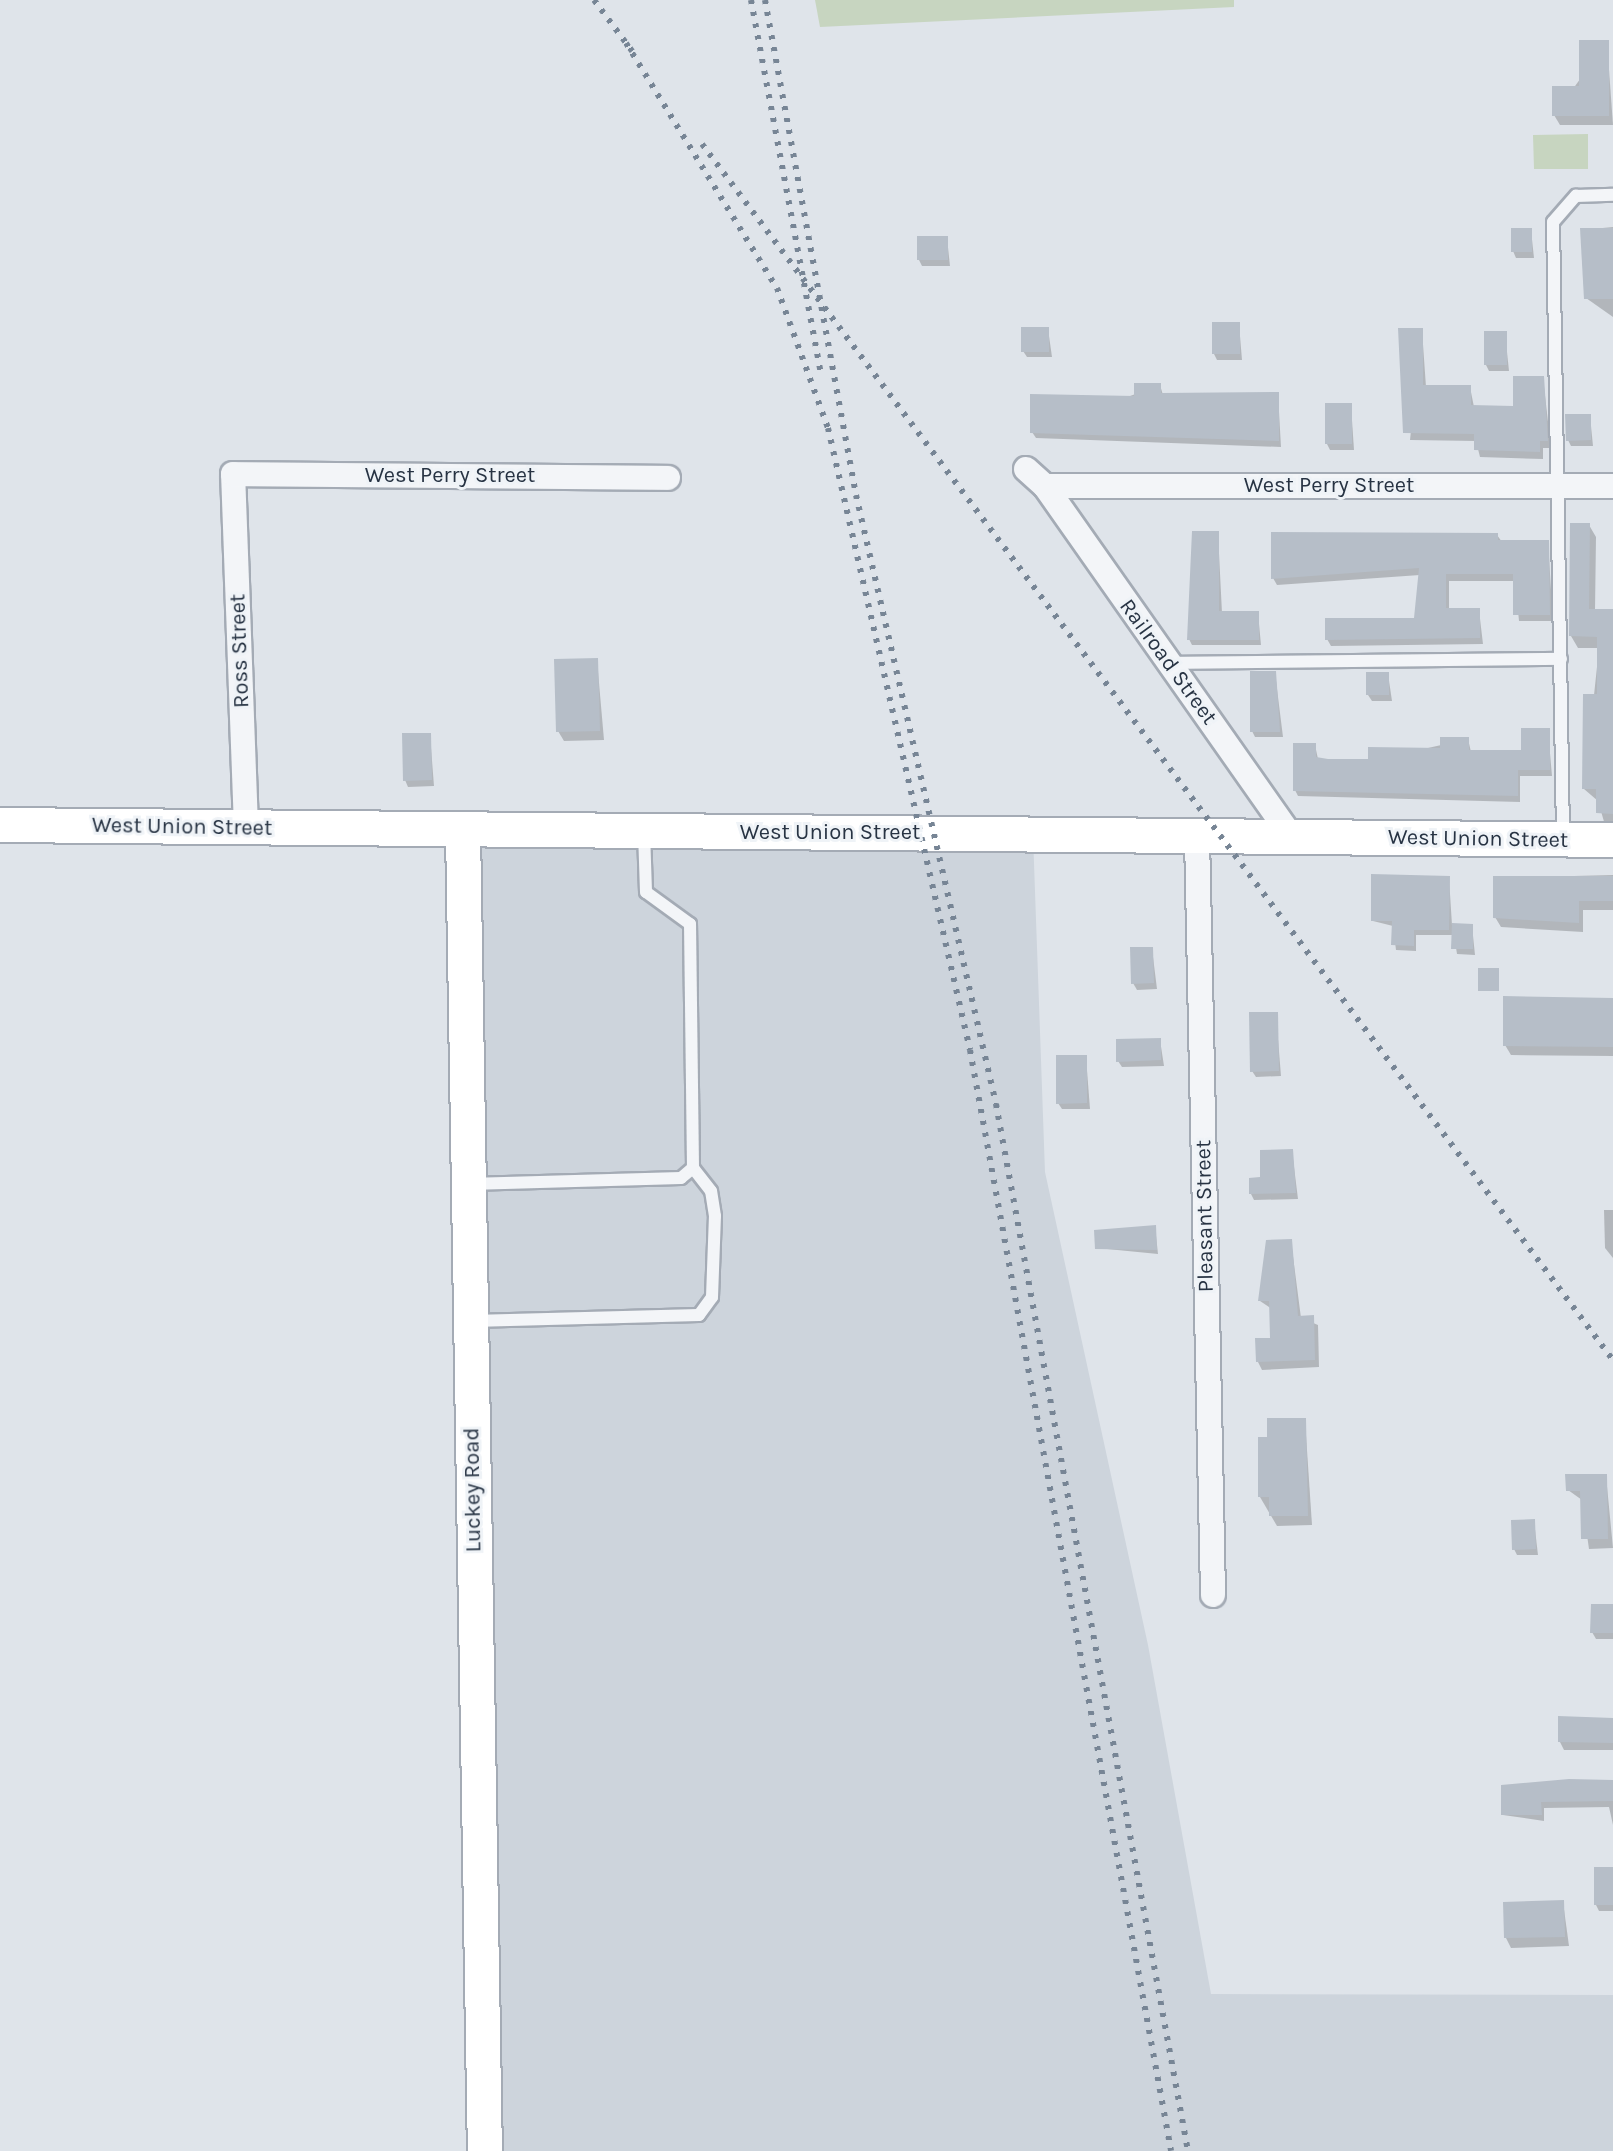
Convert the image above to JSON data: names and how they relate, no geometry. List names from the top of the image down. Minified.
{"streets":{"street":["West Perry Street","Ross Street","Railroad Street","West Union Street","Pleasant Street","Luckey Road"]},"crossings":[["West Perry Street","Ross Street"],["West Perry Street","Railroad Street"],["Ross Street","West Union Street"],["Railroad Street","West Union Street"],["West Union Street","Pleasant Street"],["West Union Street","Luckey Road"]]}
